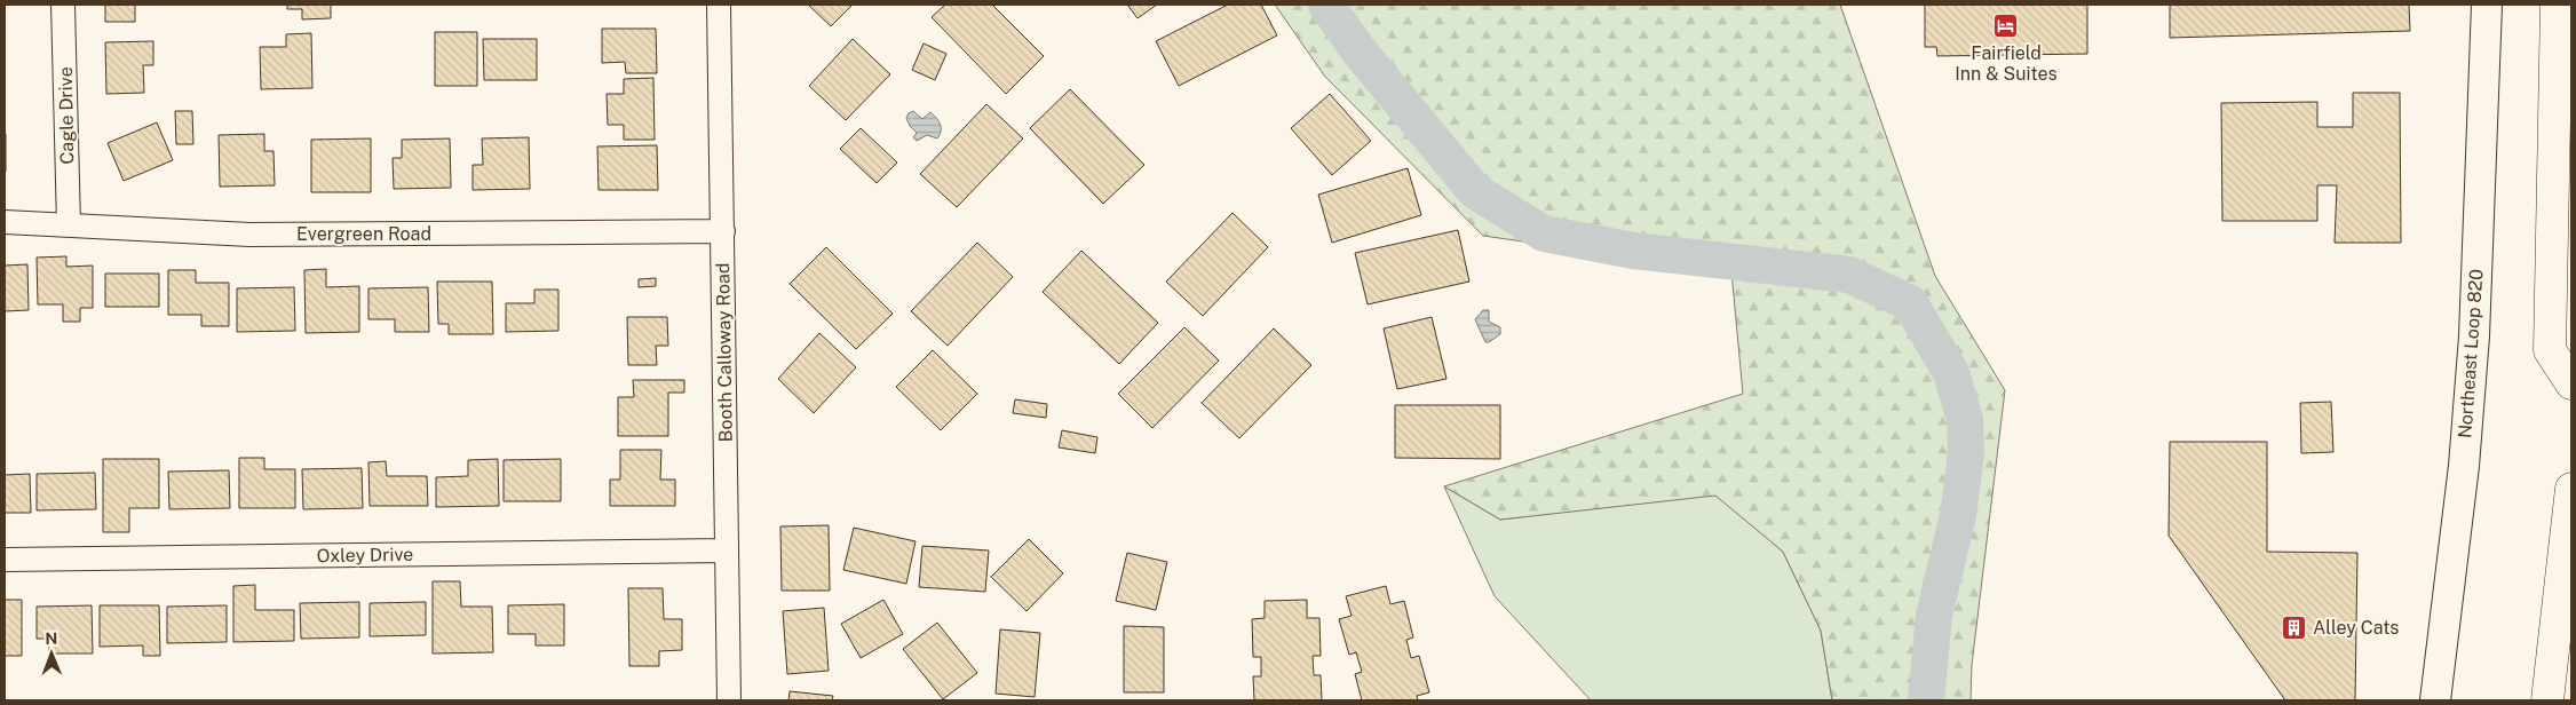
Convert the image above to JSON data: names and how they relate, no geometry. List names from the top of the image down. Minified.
{"streets":{"main road":["Northeast Loop 820"],"street":["Cagle Drive","Evergreen Road","Booth Calloway Road","Oxley Drive"]},"crossings":[["Cagle Drive","Evergreen Road"],["Evergreen Road","Booth Calloway Road"],["Booth Calloway Road","Oxley Drive"]],"places":{"hotel":["Fairfield Inn & Suites"],"building":["Alley Cats"]},"north":"top"}
